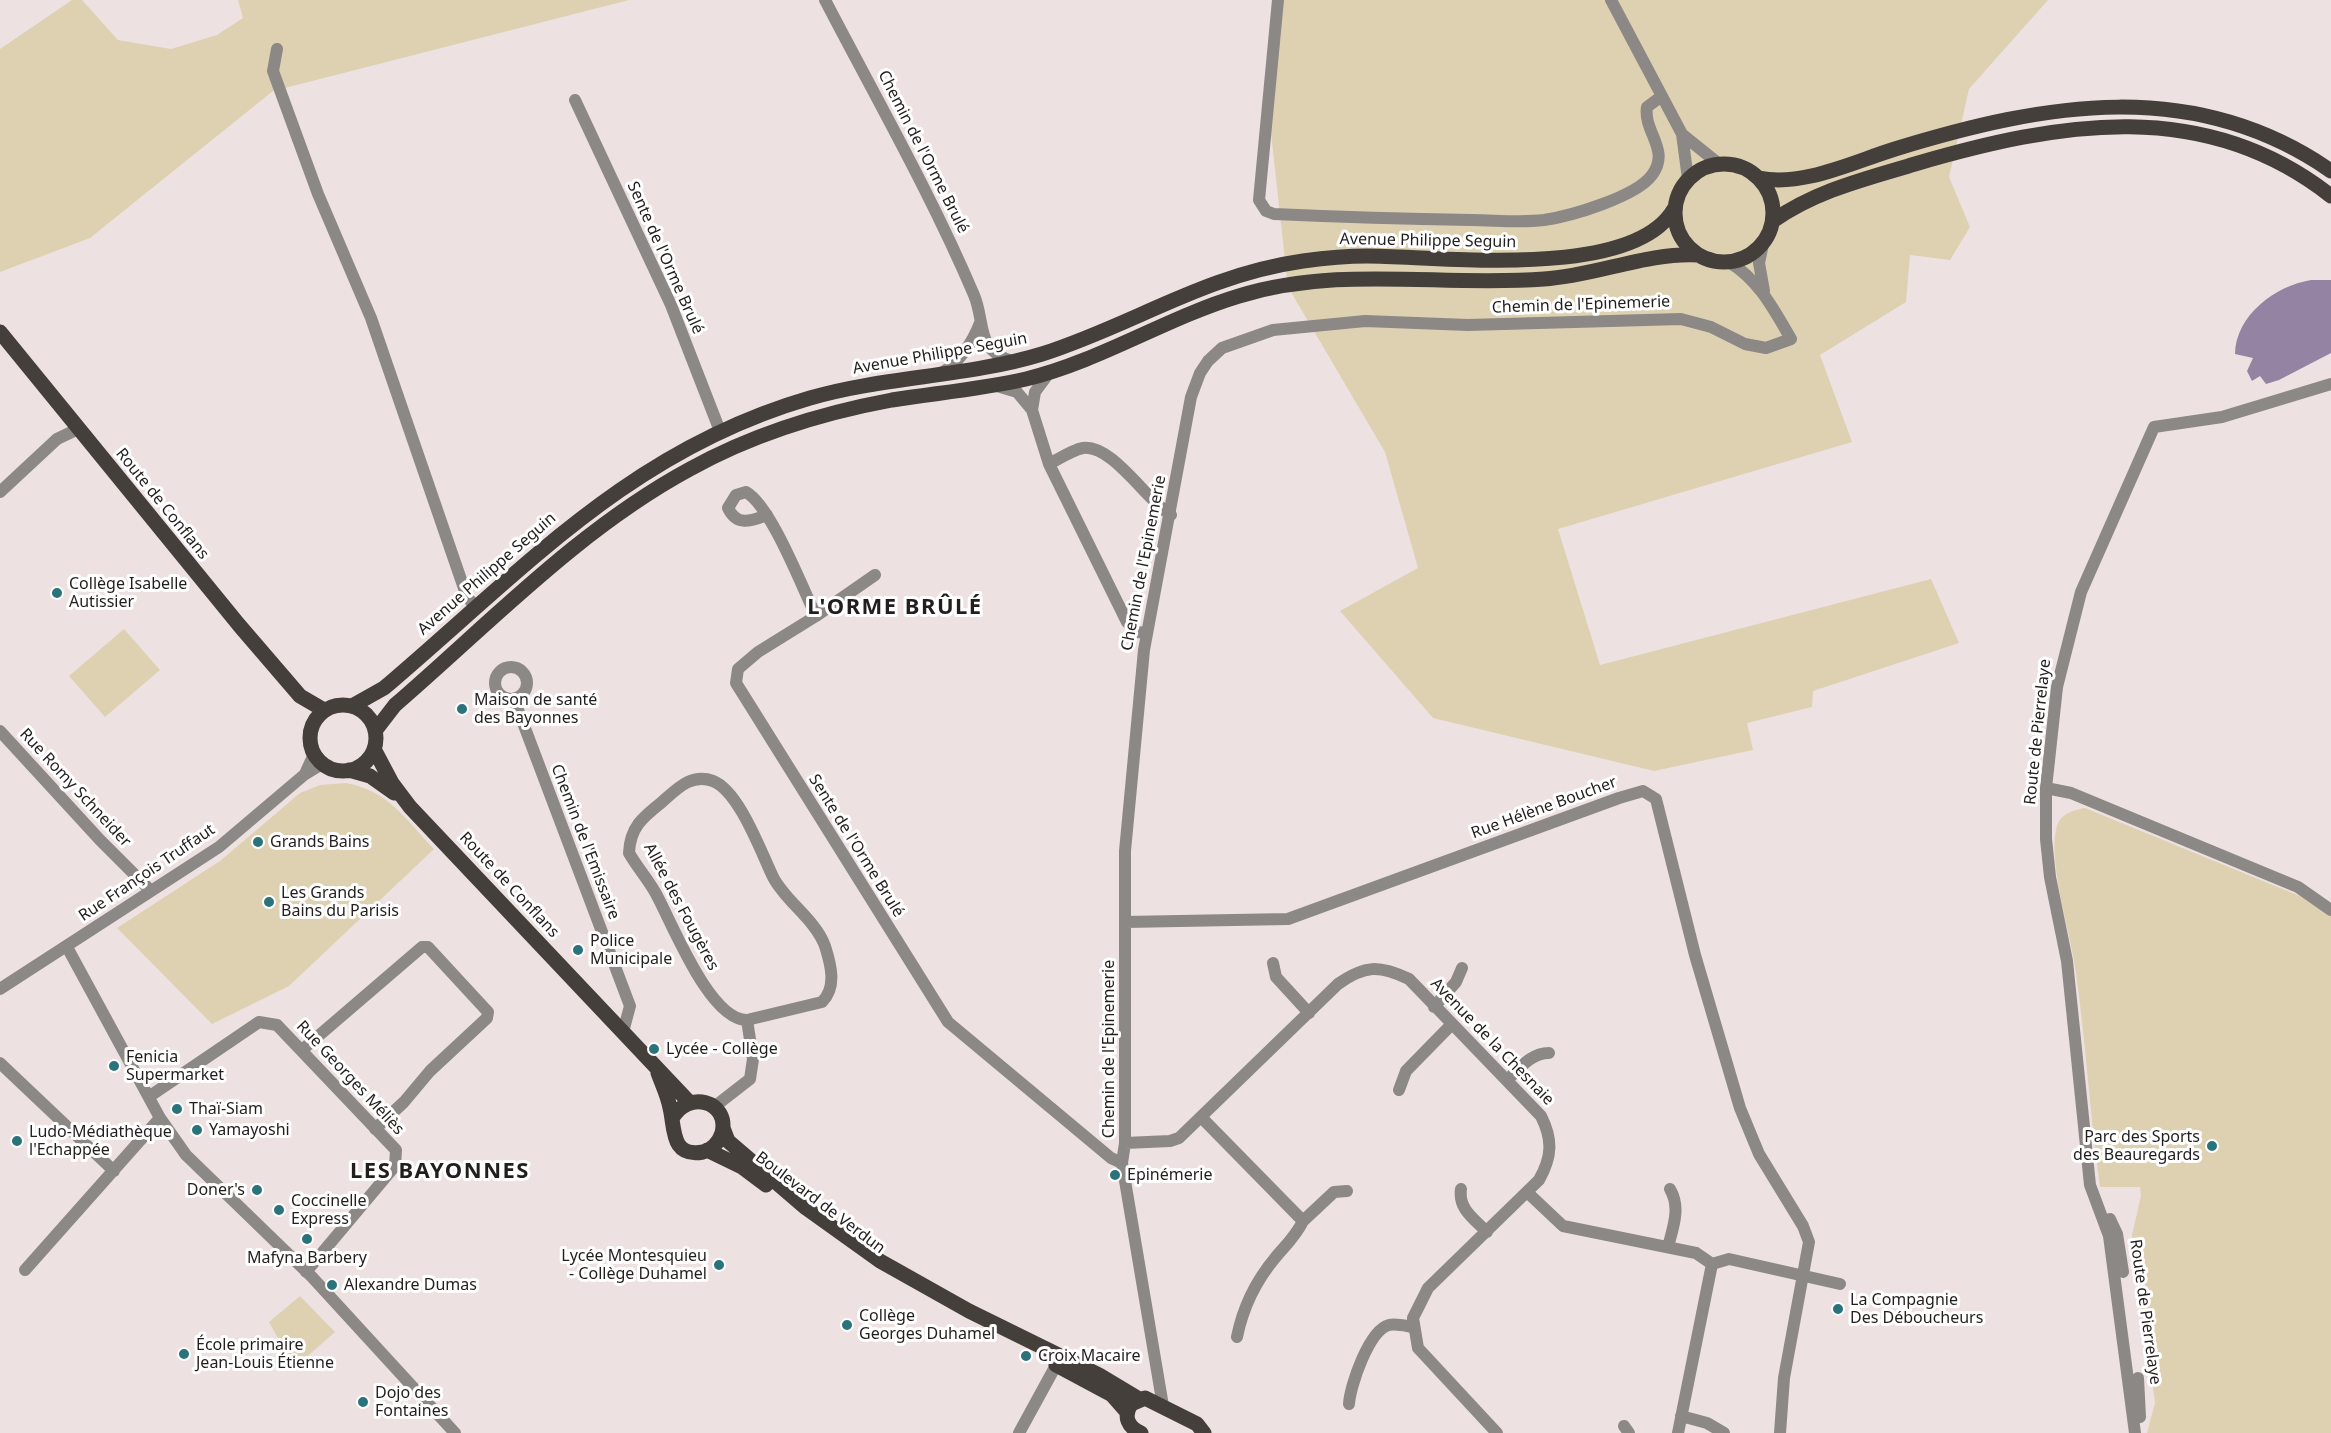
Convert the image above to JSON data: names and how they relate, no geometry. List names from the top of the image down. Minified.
{"streets":{"main road":["Avenue Philippe Seguin","Route de Conflans","Boulevard de Verdun"],"street":["Chemin de l'Orme Brulé","Sente de l'Orme Brulé","Chemin de l'Epinemerie","Route de Pierrelaye","Rue Romy Schneider","Rue Hélène Boucher","Chemin de l'Emissaire","Rue François Truffaut","Allée des Fougères","Avenue de la Chesnaie","Rue Georges Méliès"]},"crossings":[["Chemin de l'Orme Brulé","Avenue Philippe Seguin"],["Avenue Philippe Seguin","Sente de l'Orme Brulé"],["Avenue Philippe Seguin","Route de Conflans"],["Avenue Philippe Seguin","Rue François Truffaut"],["Sente de l'Orme Brulé","Chemin de l'Epinemerie"],["Chemin de l'Epinemerie","Rue Hélène Boucher"],["Chemin de l'Epinemerie","Avenue de la Chesnaie"],["Chemin de l'Epinemerie","Boulevard de Verdun"],["Route de Conflans","Chemin de l'Emissaire"],["Route de Conflans","Rue François Truffaut"],["Rue Romy Schneider","Rue François Truffaut"]],"districts":["L'ORME BRÛLÉ","LES BAYONNES"],"places":["Collège Isabelle Autissier","Maison de santé des Bayonnes","Grands Bains","Les Grands Bains du Parisis","Police Municipale","Lycée - Collège","Fenicia Supermarket","Thaï-Siam","Yamayoshi","Ludo-Médiathèque l'Echappée","Parc des Sports des Beauregards","Epinémerie","Doner's","Coccinelle Express","Mafyna Barbery","Lycée Montesquieu - Collège Duhamel","Alexandre Dumas","La Compagnie Des Déboucheurs","Collège Georges Duhamel","École primaire Jean-Louis Étienne","Croix Macaire","Dojo des Fontaines"]}
